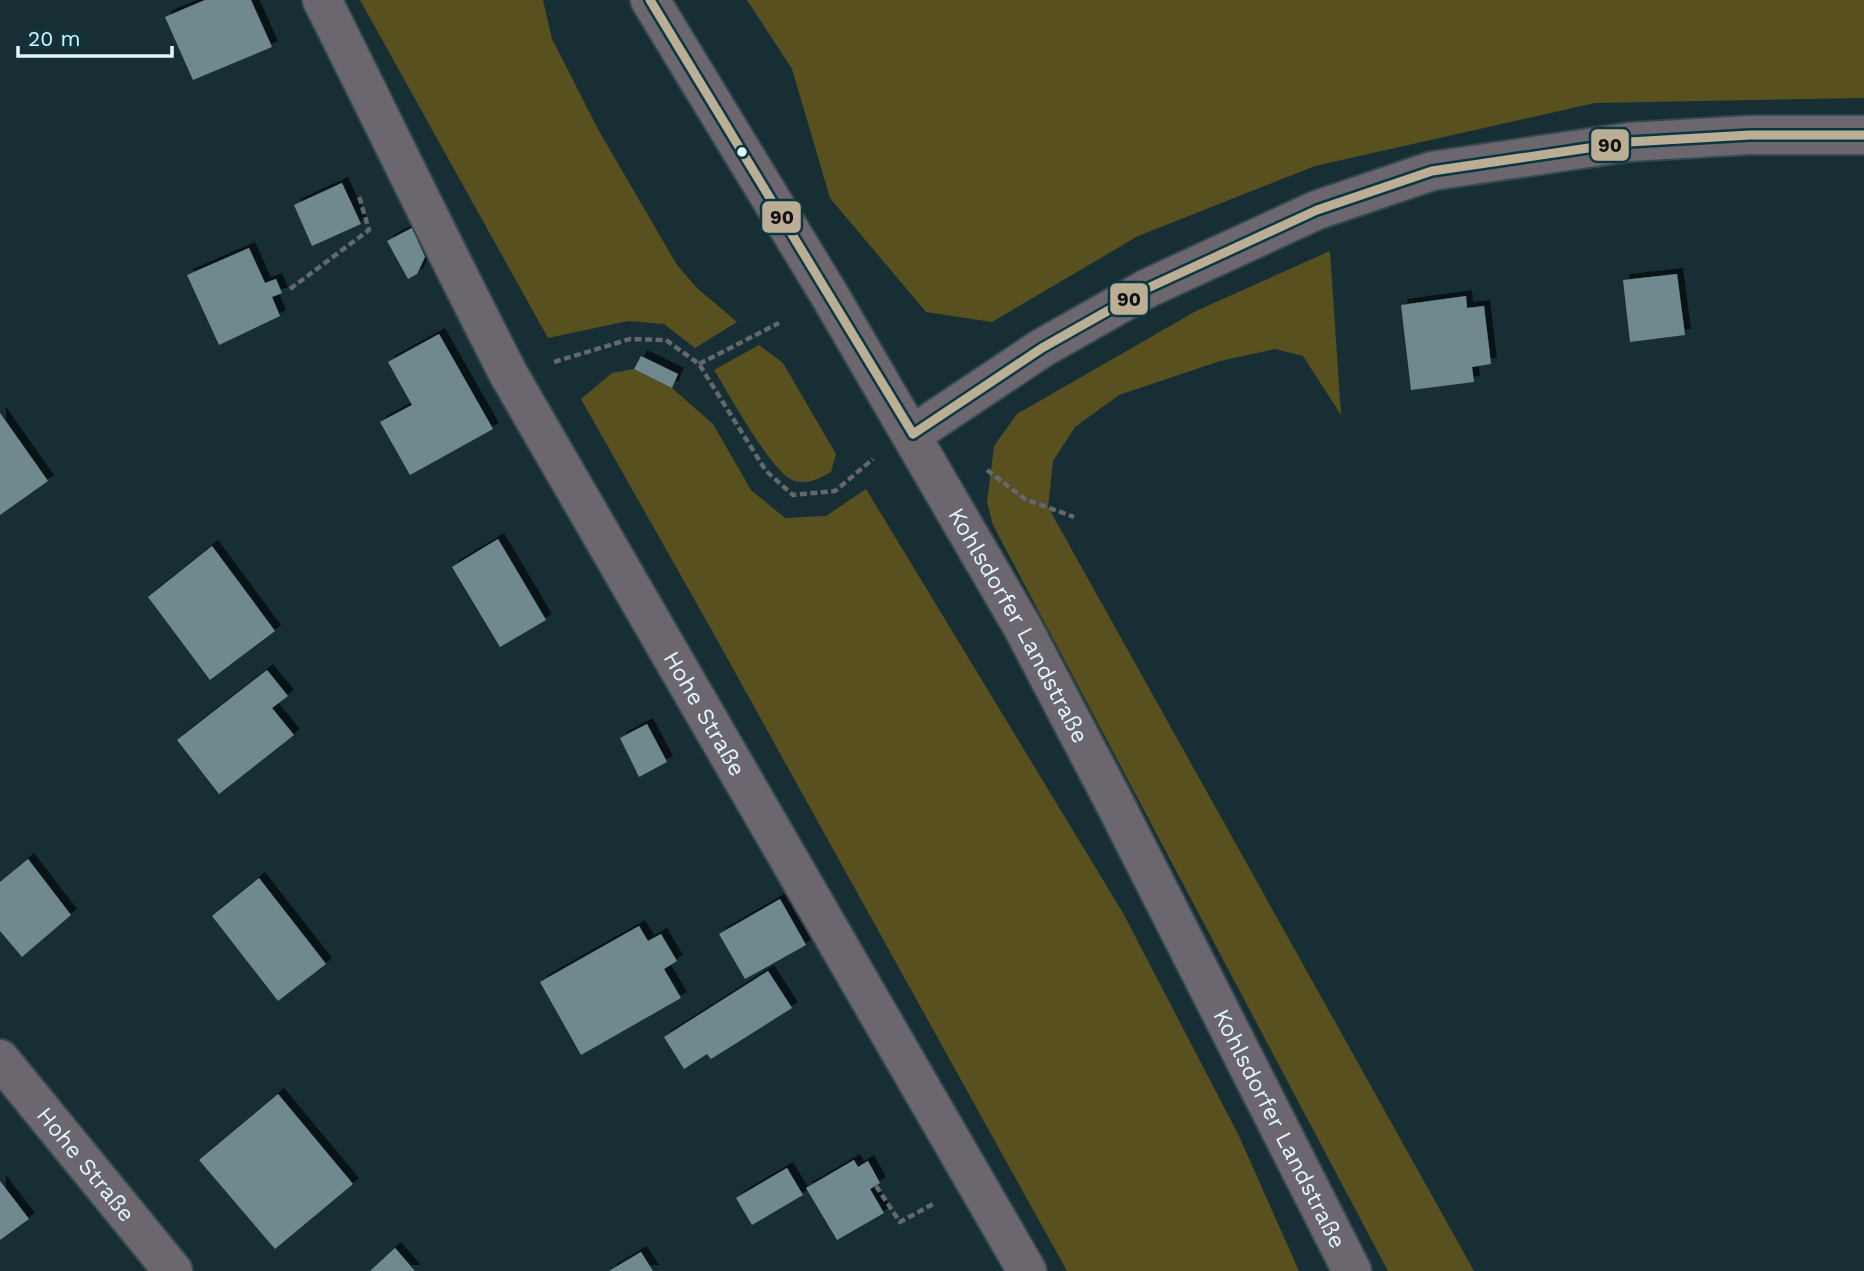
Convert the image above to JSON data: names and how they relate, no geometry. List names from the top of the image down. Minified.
{"streets":{"street":["Kohlsdorfer Landstraße","Hohe Straße"]},"lines":["transit line 90"],"scale_bar":"20 m"}
